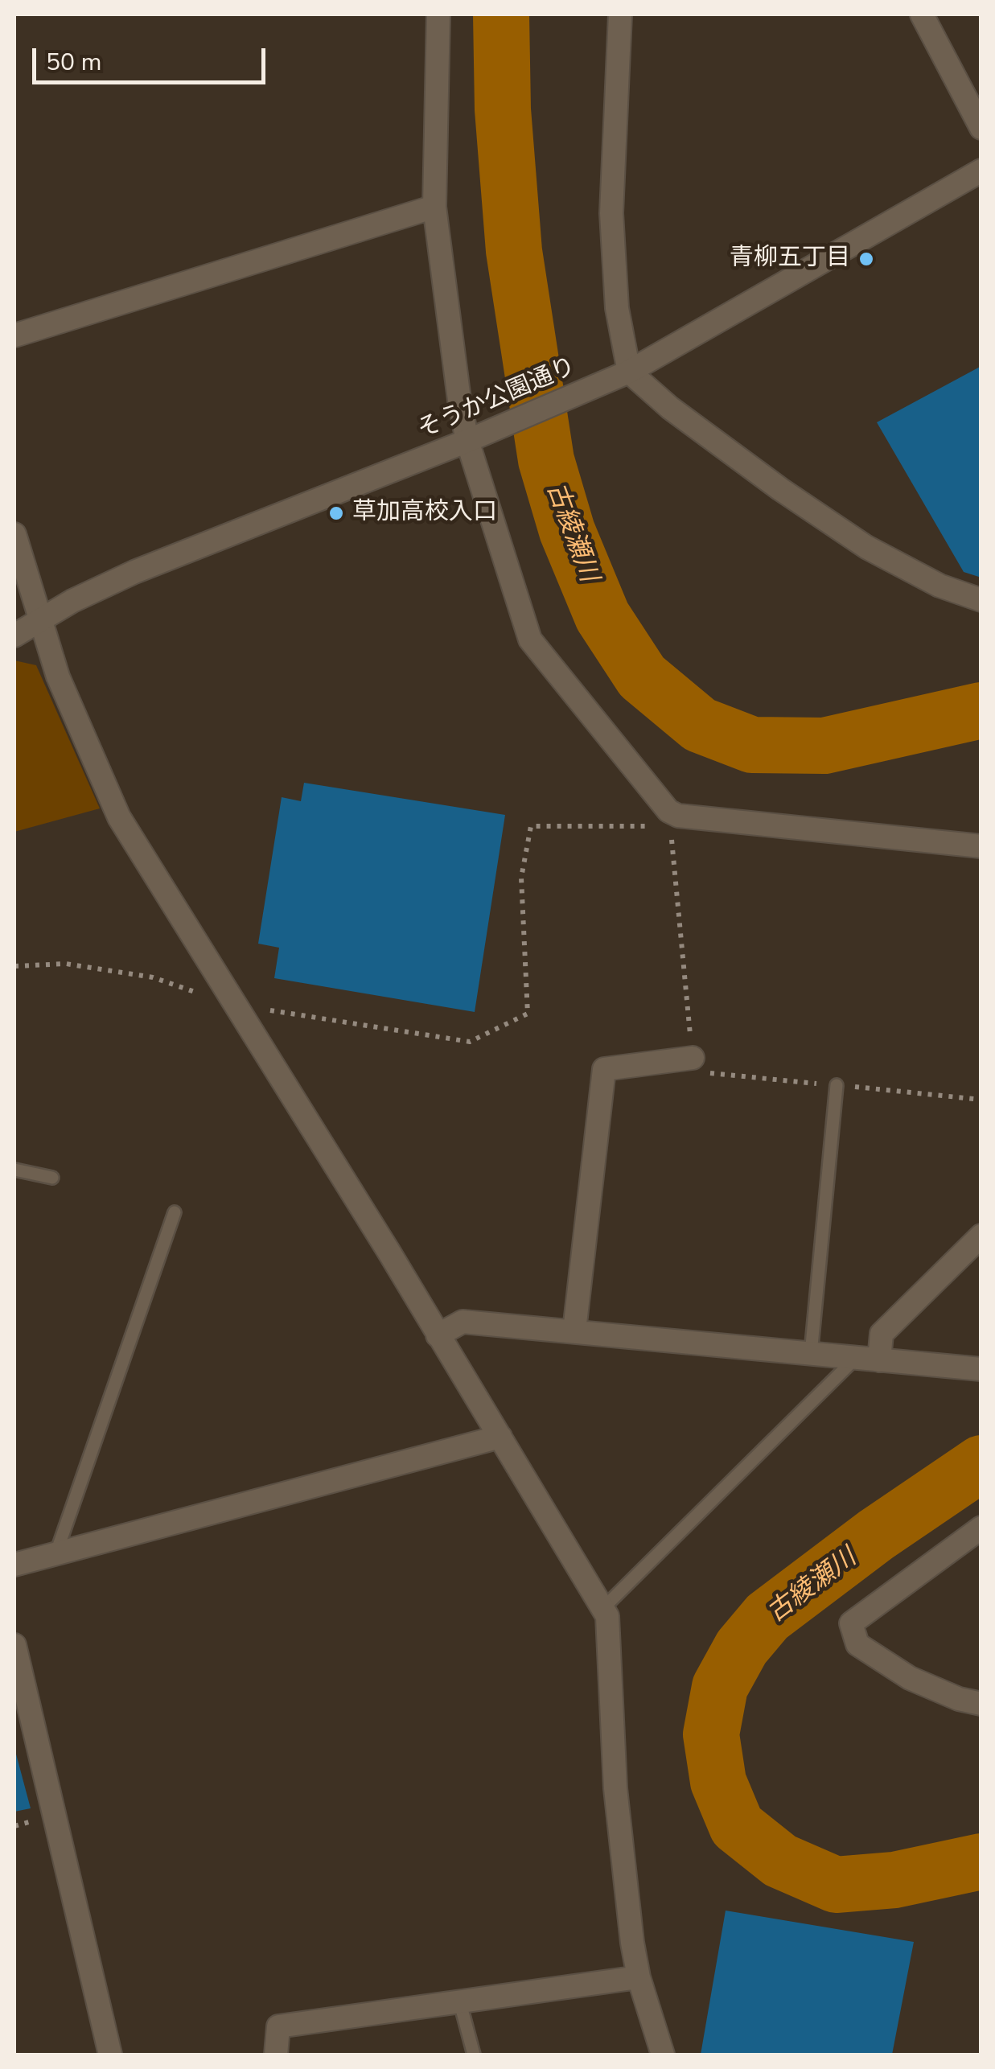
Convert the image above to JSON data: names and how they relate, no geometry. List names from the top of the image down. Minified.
{"streets":{"street":["そうか公園通り"]},"water":["古綾瀬川"],"places":["青柳五丁目","草加高校入口"],"scale_bar":"50 m"}
